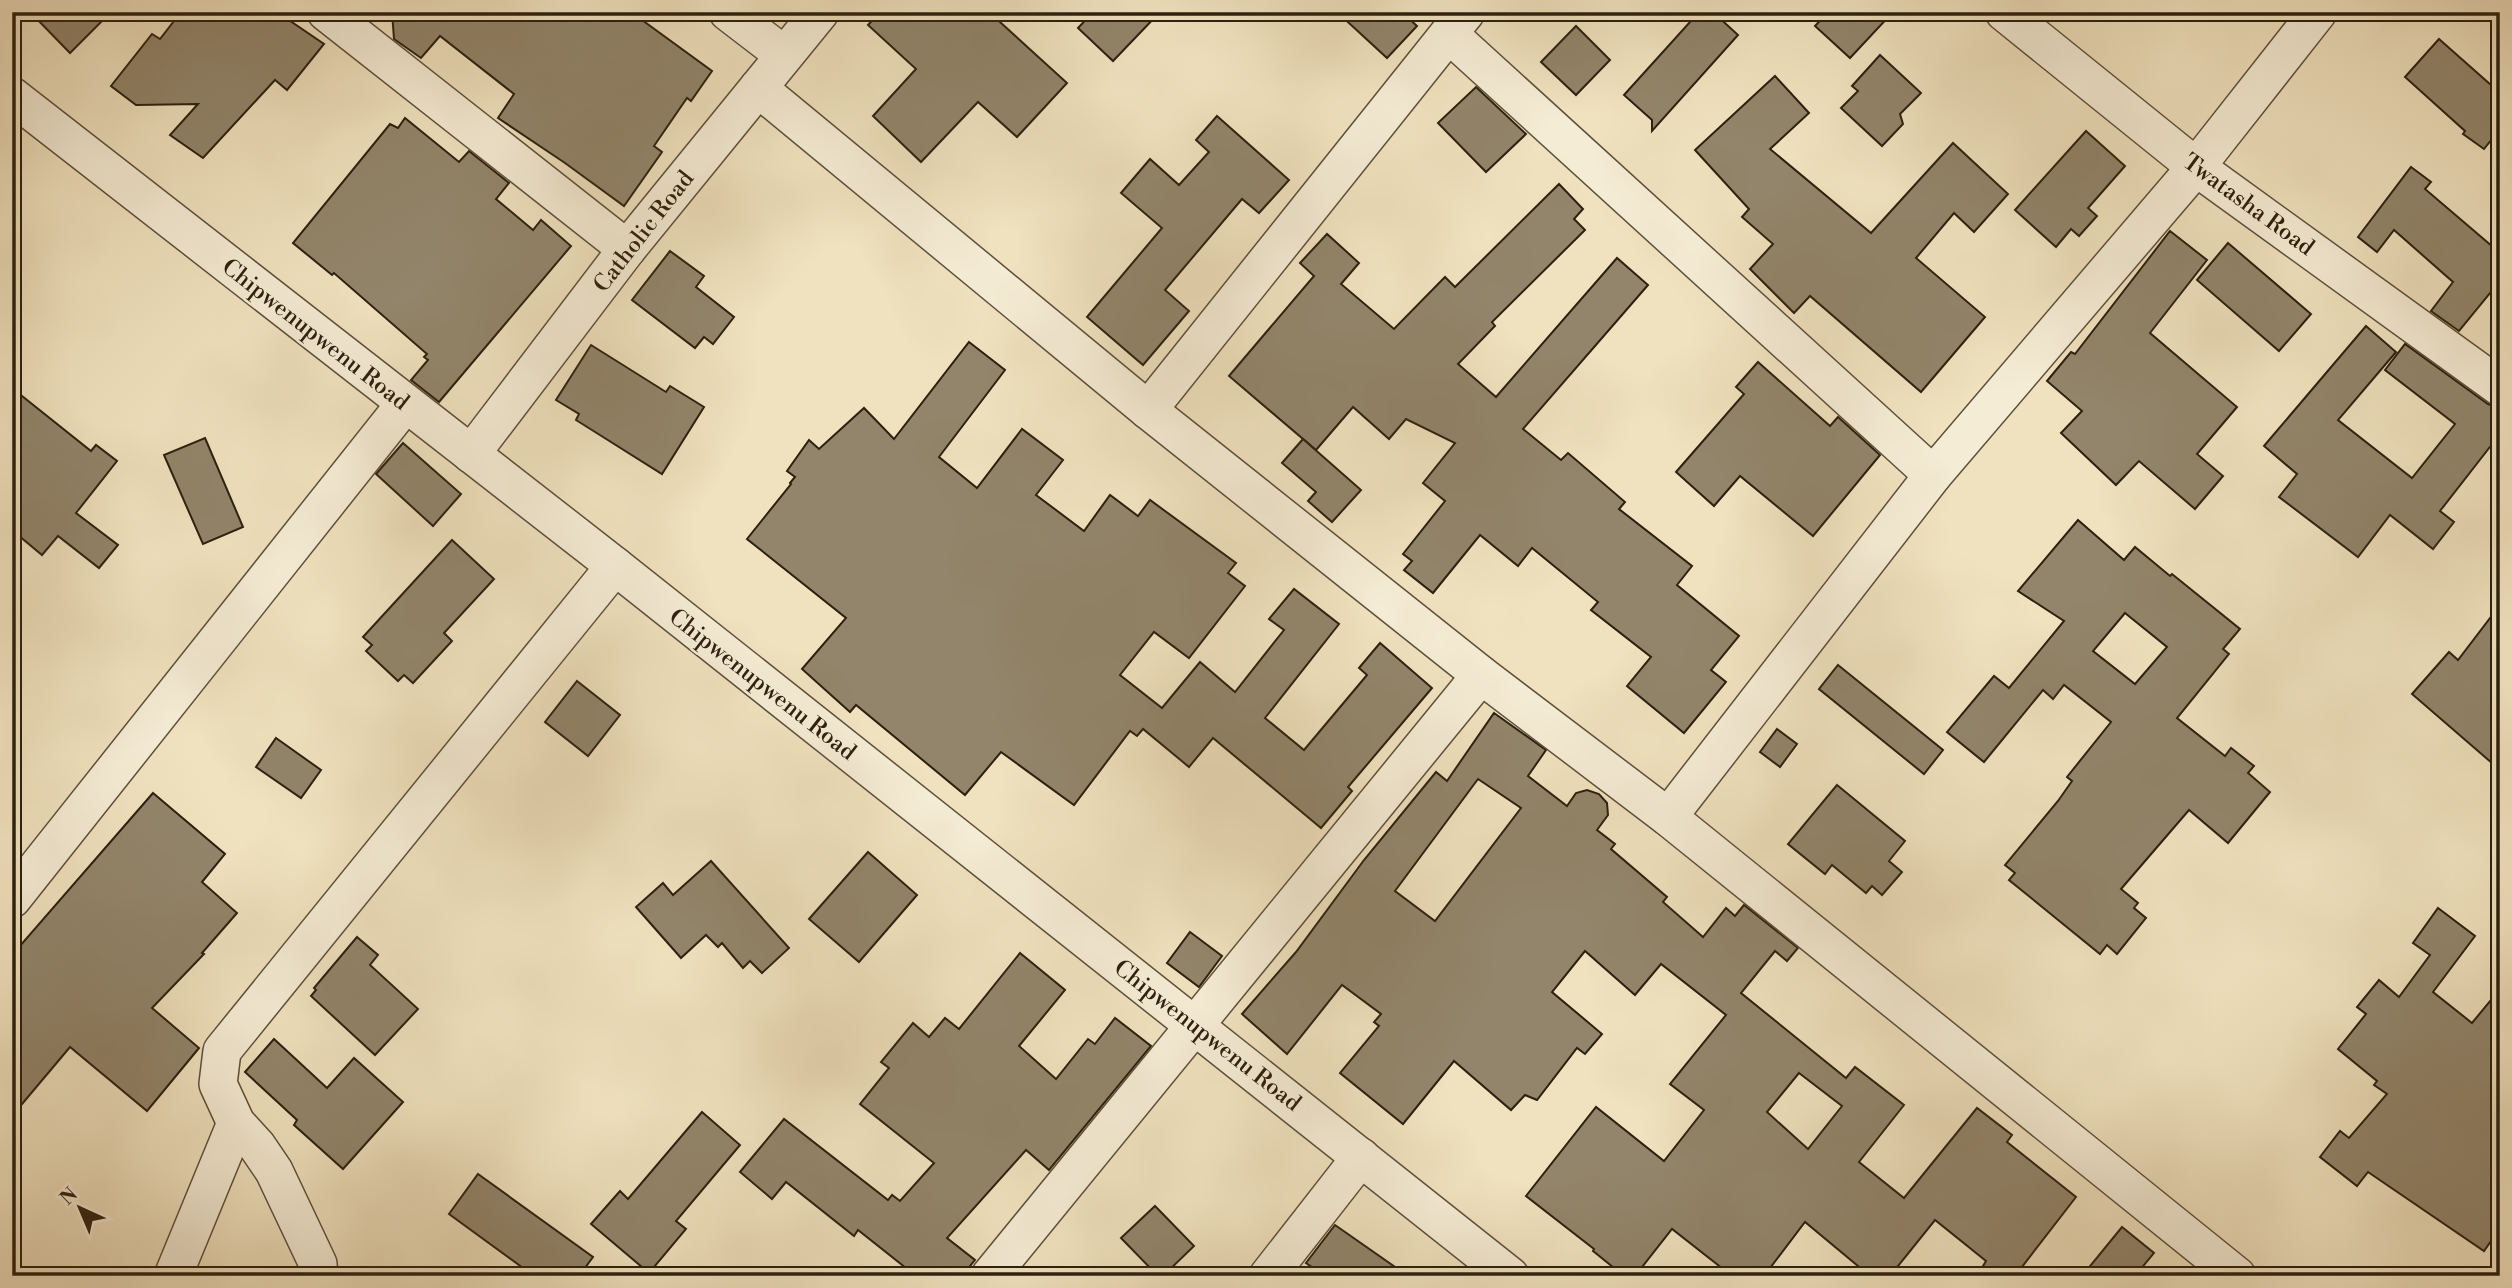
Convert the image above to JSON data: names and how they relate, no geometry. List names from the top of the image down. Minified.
{"streets":{"street":["Twatasha Road","Catholic Road","Chipwenupwenu Road"]},"crossings":[["Catholic Road","Chipwenupwenu Road"]],"north":"top left"}
